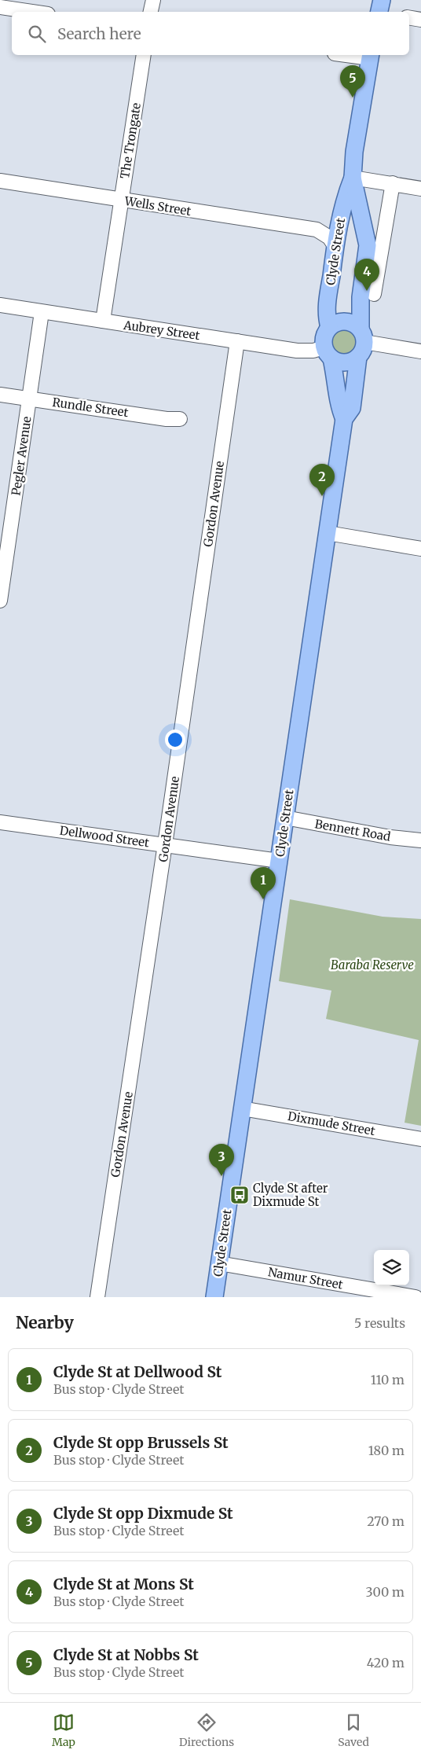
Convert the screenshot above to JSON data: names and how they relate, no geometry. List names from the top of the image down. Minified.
{"streets":{"main road":["Clyde Street"],"street":["The Trongate","Wells Street","Aubrey Street","Rundle Street","Pegler Avenue","Gordon Avenue","Bennett Road","Dellwood Street","Dixmude Street","Namur Street"]},"crossings":[["The Trongate","Wells Street"],["The Trongate","Aubrey Street"],["Wells Street","Clyde Street"],["Clyde Street","Aubrey Street"],["Clyde Street","Bennett Road"],["Clyde Street","Dellwood Street"],["Clyde Street","Dixmude Street"],["Clyde Street","Namur Street"],["Aubrey Street","Pegler Avenue"],["Aubrey Street","Gordon Avenue"],["Rundle Street","Pegler Avenue"],["Gordon Avenue","Dellwood Street"]],"parks":["Baraba Reserve"],"places":{"bus stop":["Clyde St after Dixmude St"]},"page":{"search":"Search here","pins":["5","4","2","1","3"],"heading":["Nearby","5 results"],"list":[{"mark":"1","name":"Clyde St at Dellwood St","note":"Bus stop · Clyde Street","value":"110 m"},{"mark":"2","name":"Clyde St opp Brussels St","note":"Bus stop · Clyde Street","value":"180 m"},{"mark":"3","name":"Clyde St opp Dixmude St","note":"Bus stop · Clyde Street","value":"270 m"},{"mark":"4","name":"Clyde St at Mons St","note":"Bus stop · Clyde Street","value":"300 m"},{"mark":"5","name":"Clyde St at Nobbs St","note":"Bus stop · Clyde Street","value":"420 m"}],"nav":["Map","Directions","Saved"]}}
